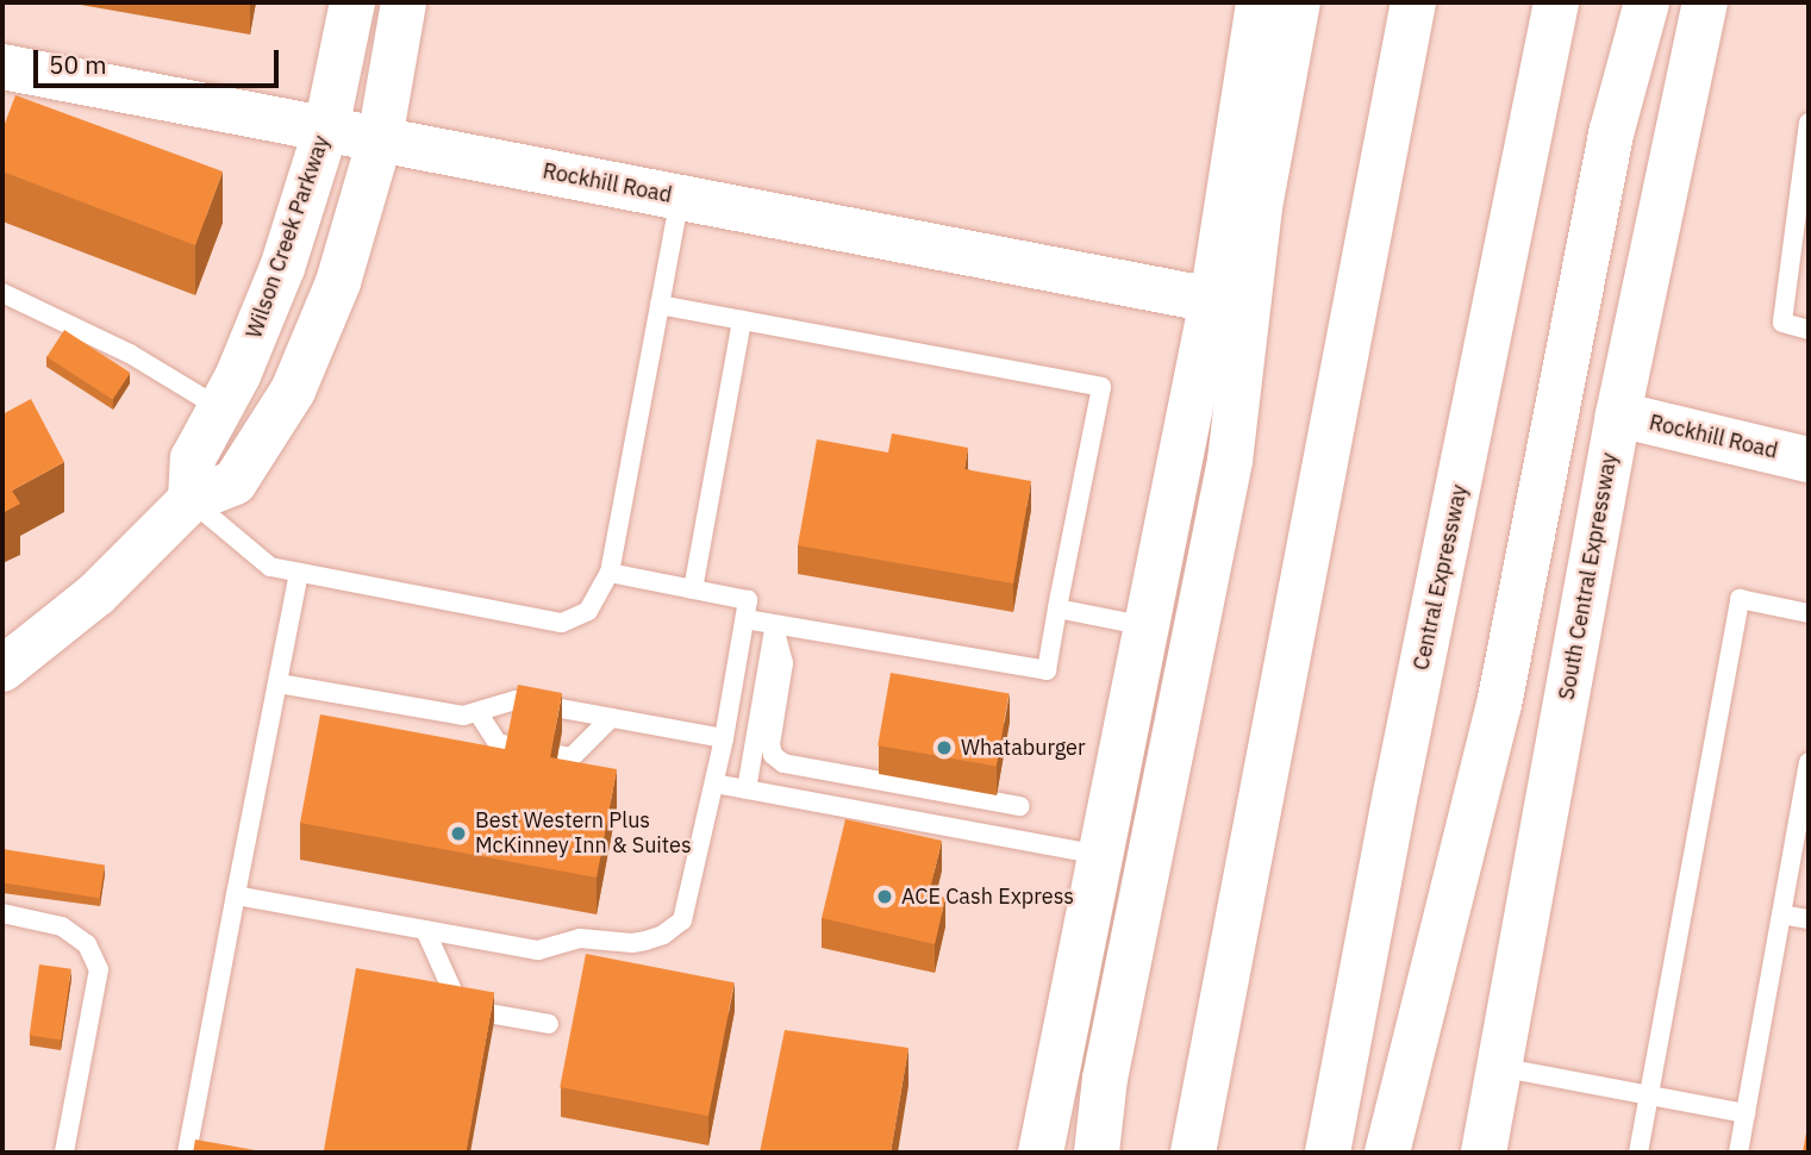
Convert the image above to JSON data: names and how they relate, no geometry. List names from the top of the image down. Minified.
{"streets":{"main road":["Rockhill Road","Wilson Creek Parkway","South Central Expressway","Central Expressway"]},"crossings":[["Rockhill Road","Wilson Creek Parkway"],["Rockhill Road","South Central Expressway"]],"places":["Whataburger","Best Western Plus McKinney Inn & Suites","ACE Cash Express"],"scale_bar":"50 m"}
